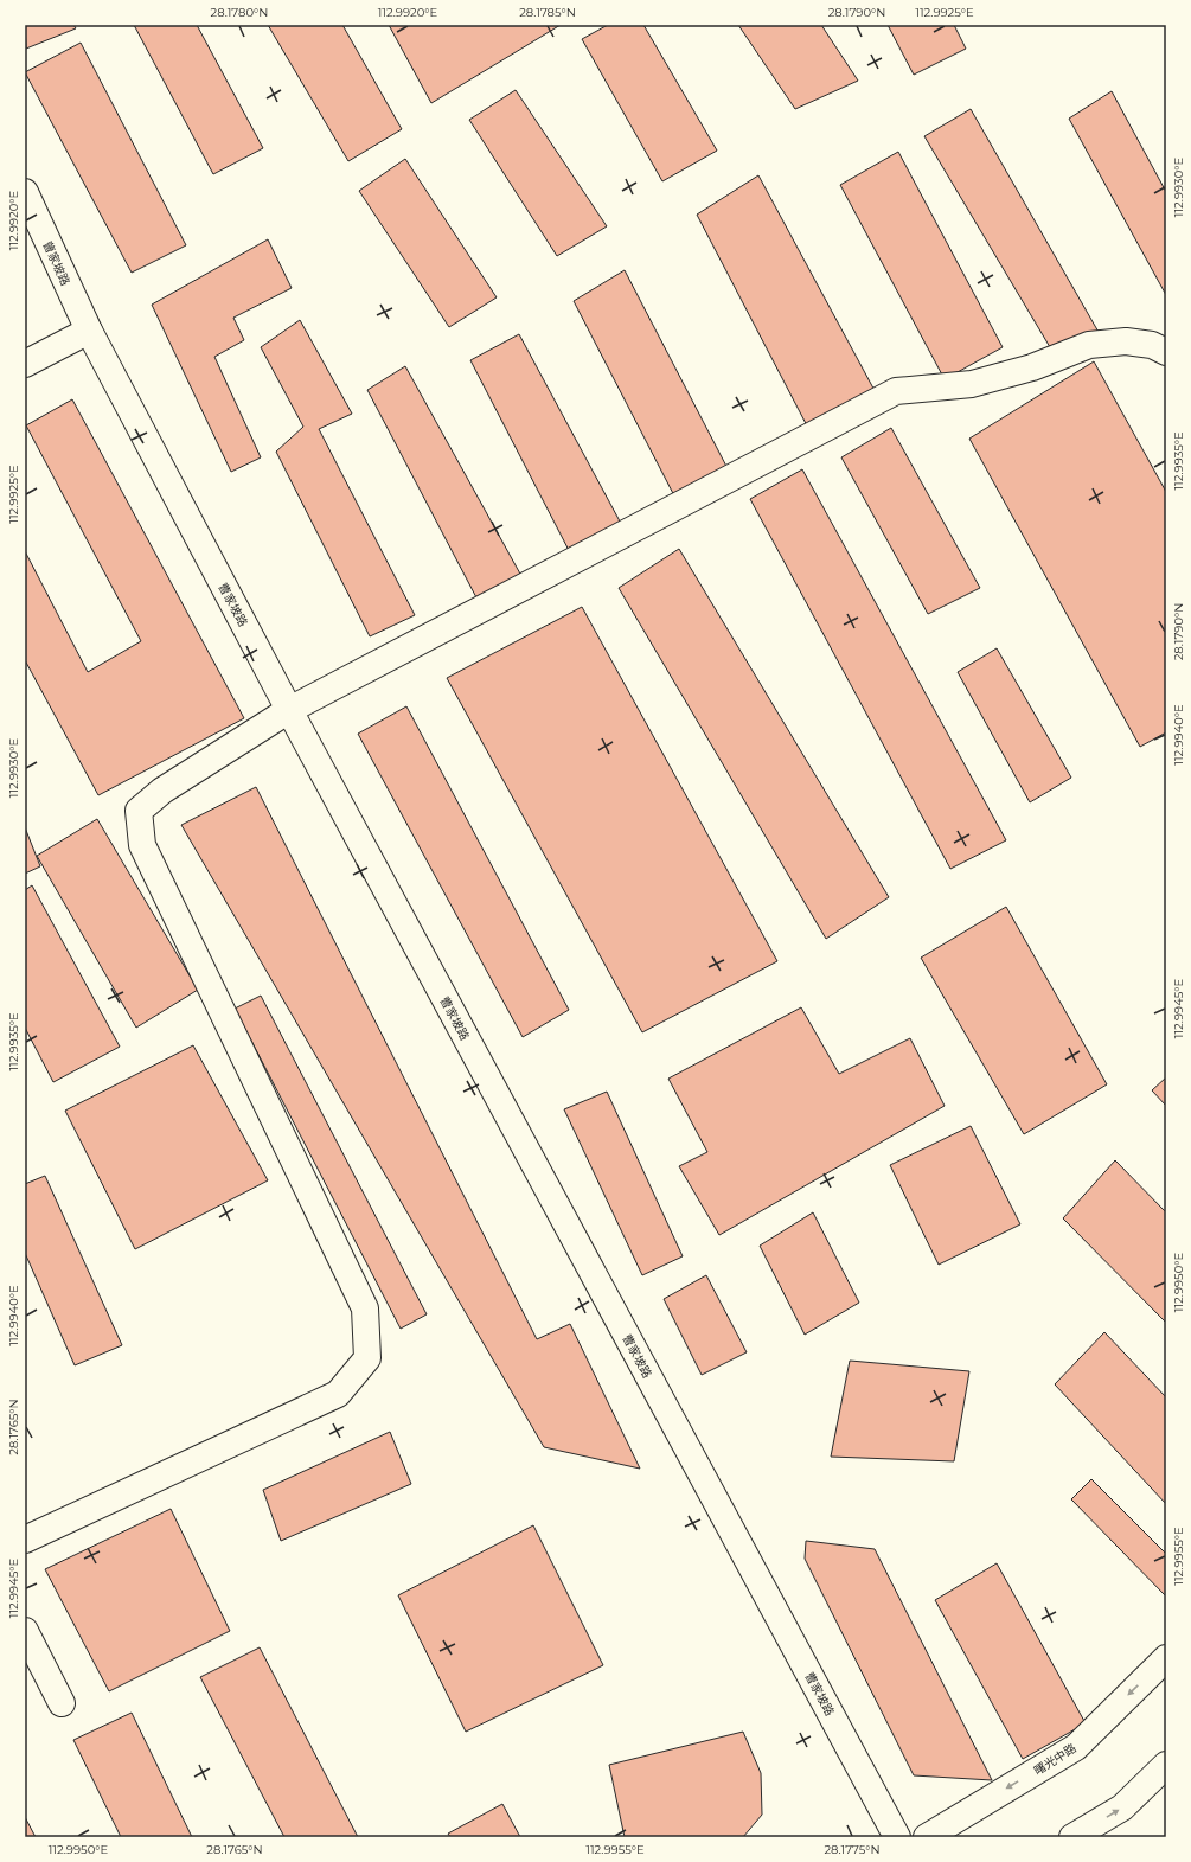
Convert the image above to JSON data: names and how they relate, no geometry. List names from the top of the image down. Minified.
{"streets":{"street":["曹家坡路","曙光中路"]},"coordinates":["28.1780°N","112.9920°E","28.1785°N","28.1790°N","112.9925°E","112.9930°E","112.9935°E","112.9940°E","112.9945°E","112.9950°E","28.1765°N","112.9955°E","28.1775°N"]}
